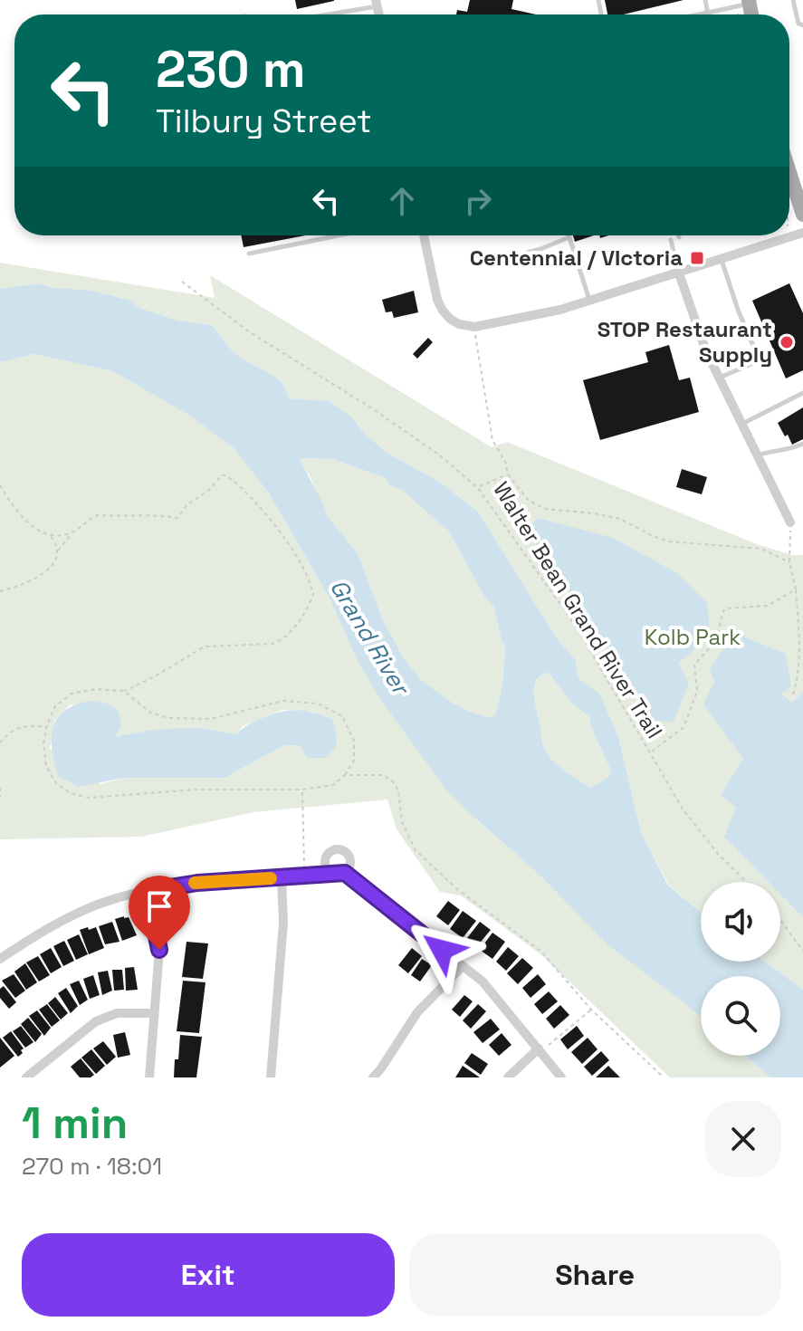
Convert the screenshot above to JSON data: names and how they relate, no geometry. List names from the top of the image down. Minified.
{"streets":{"path":["Walter Bean Grand River Trail"]},"water":["Grand River"],"parks":["Kolb Park"],"places":{"transit":["Centennial / VIctoria"],"other":["STOP Restaurant Supply"]},"page":{"turn":["230 m","Tilbury Street"],"heading":["1 min","270 m · 18:01"],"buttons":["Exit","Share"]}}
